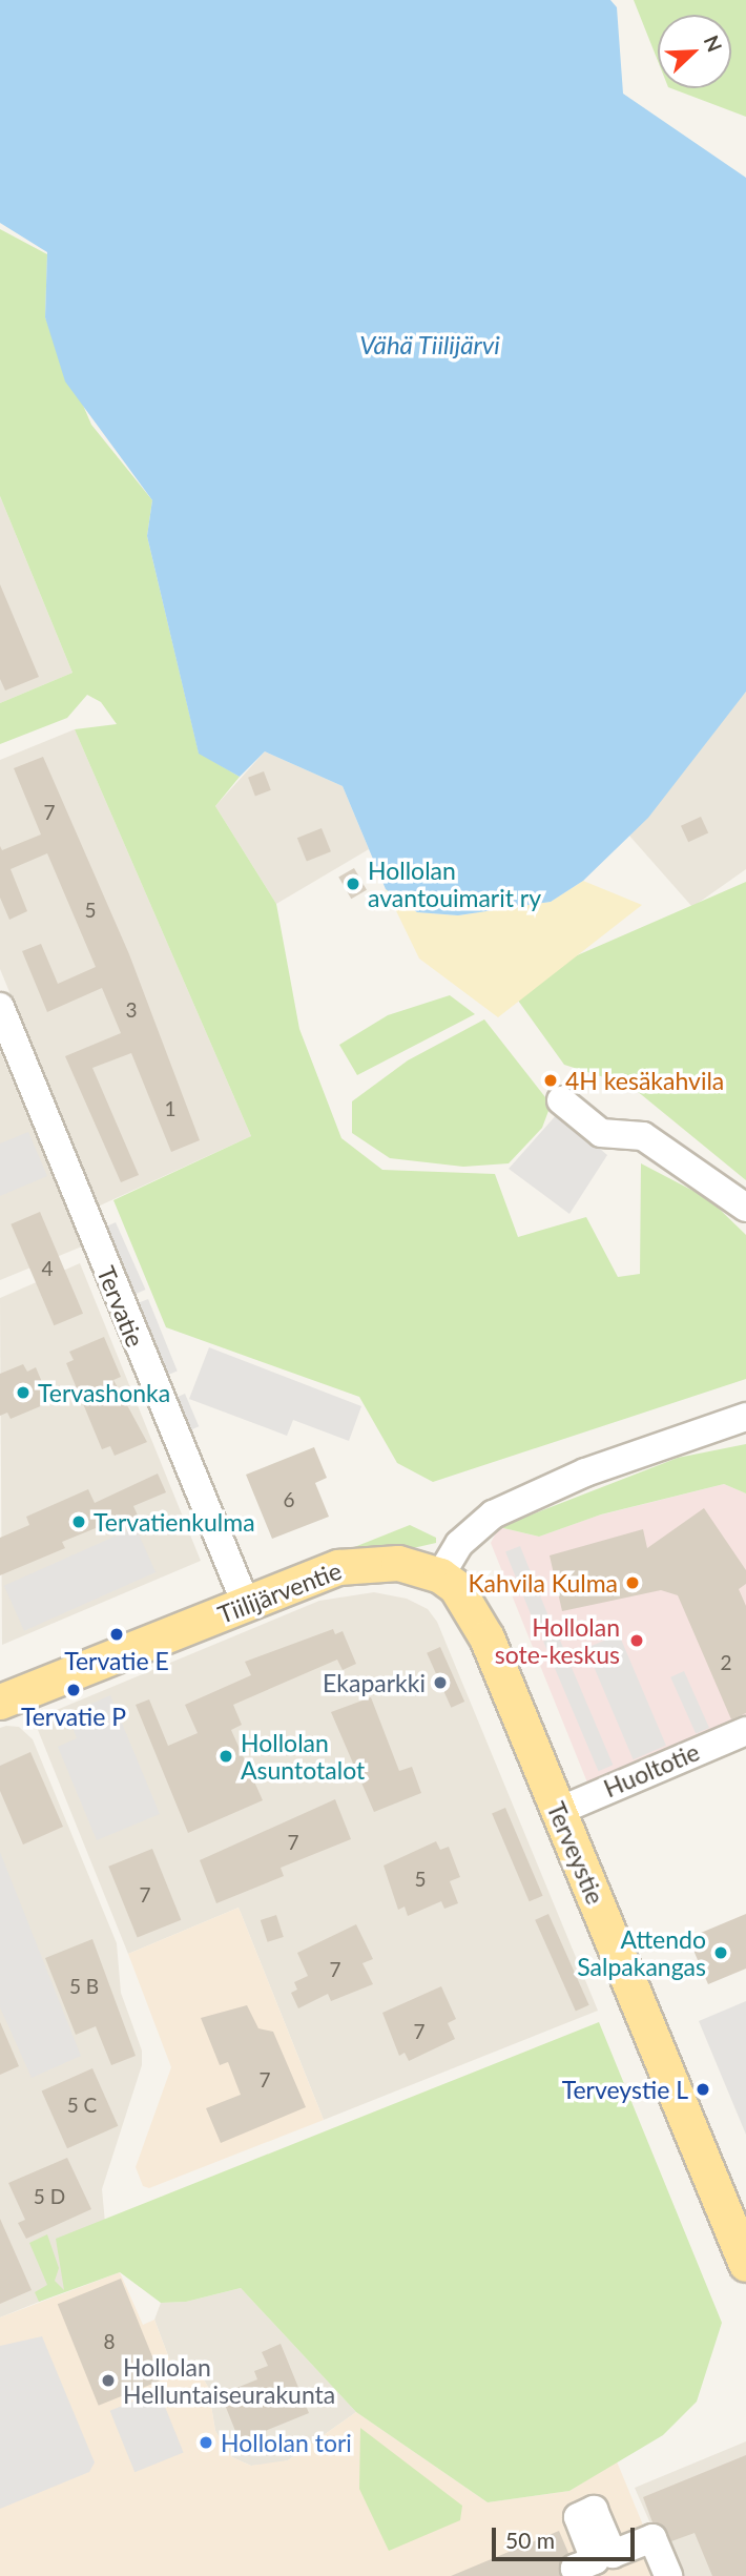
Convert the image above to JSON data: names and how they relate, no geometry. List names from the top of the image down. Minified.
{"streets":{"main road":["Tiilijärventie","Terveystie"],"street":["Tervatie","Huoltotie"]},"crossings":[["Tervatie","Tiilijärventie"],["Tiilijärventie","Terveystie"],["Huoltotie","Terveystie"]],"water":["Vähä Tiilijärvi"],"places":["Hollolan avantouimarit ry","4H kesäkahvila","Tervashonka","Tervatienkulma","Kahvila Kulma","Tervatie E","Hollolan sote-keskus","Ekaparkki","Tervatie P","Hollolan Asuntotalot","Attendo Salpakangas","Terveystie L","Hollolan Helluntaiseurakunta","Hollolan tori"],"house_numbers":["7","5","3","1","4","6","2","7","5","7","7","5 B","7","7","5 C","5 D","8"],"scale_bar":"50 m","north":"top right"}
